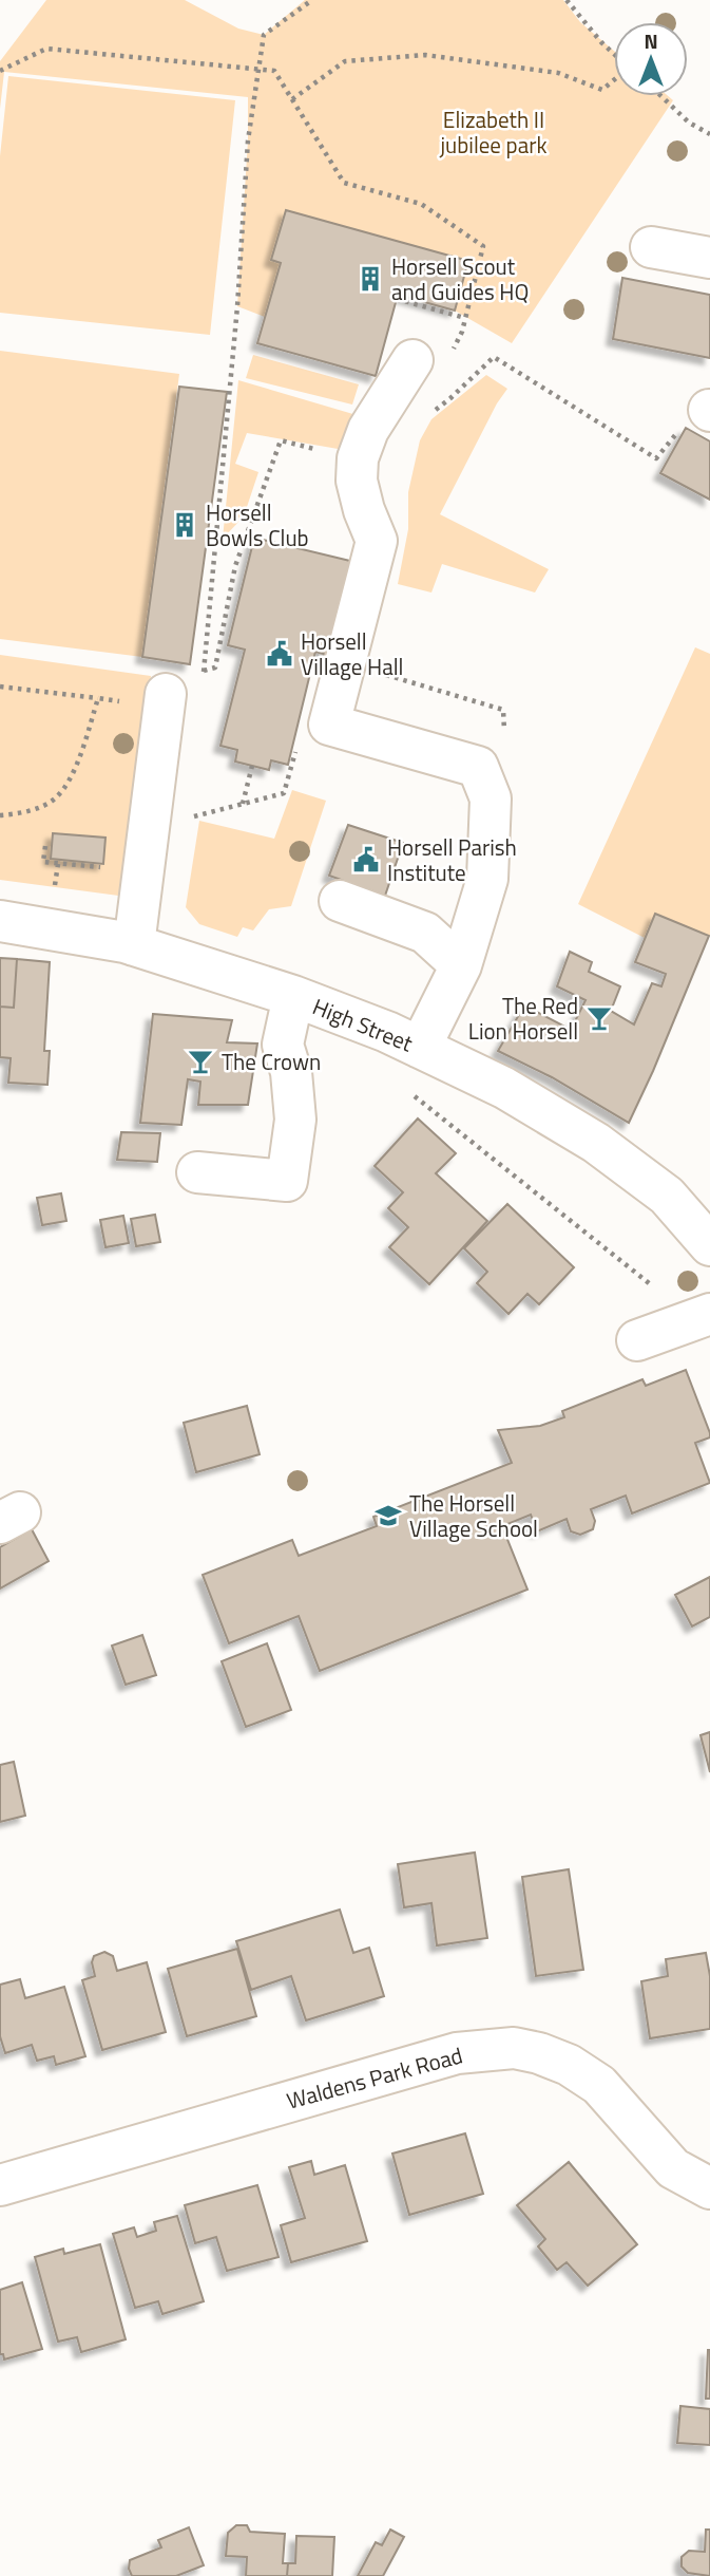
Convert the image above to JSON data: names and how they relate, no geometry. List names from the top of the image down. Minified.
{"streets":{"street":["High Street","Waldens Park Road"]},"parks":["Elizabeth II jubilee park"],"places":{"building":["Horsell Scout and Guides HQ","Horsell Bowls Club"],"public building":["Horsell Village Hall","Horsell Parish Institute"],"bar":["The Red Lion Horsell","The Crown"],"school or university":["The Horsell Village School"]},"north":"top"}
